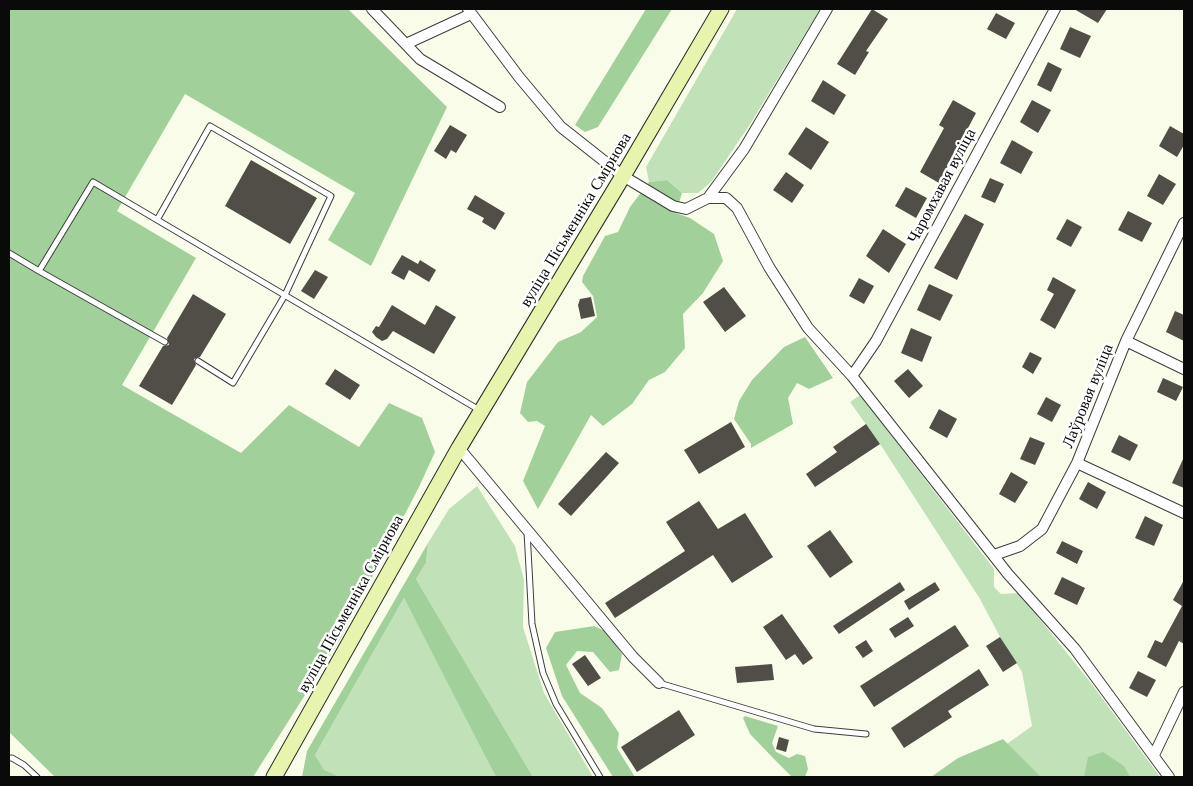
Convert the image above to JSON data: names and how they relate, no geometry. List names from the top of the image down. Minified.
{"streets":{"main road":["вуліца Пісьменніка Смірнова"],"street":["Чаромхавая вуліца","Лаўровая вуліца"]}}
